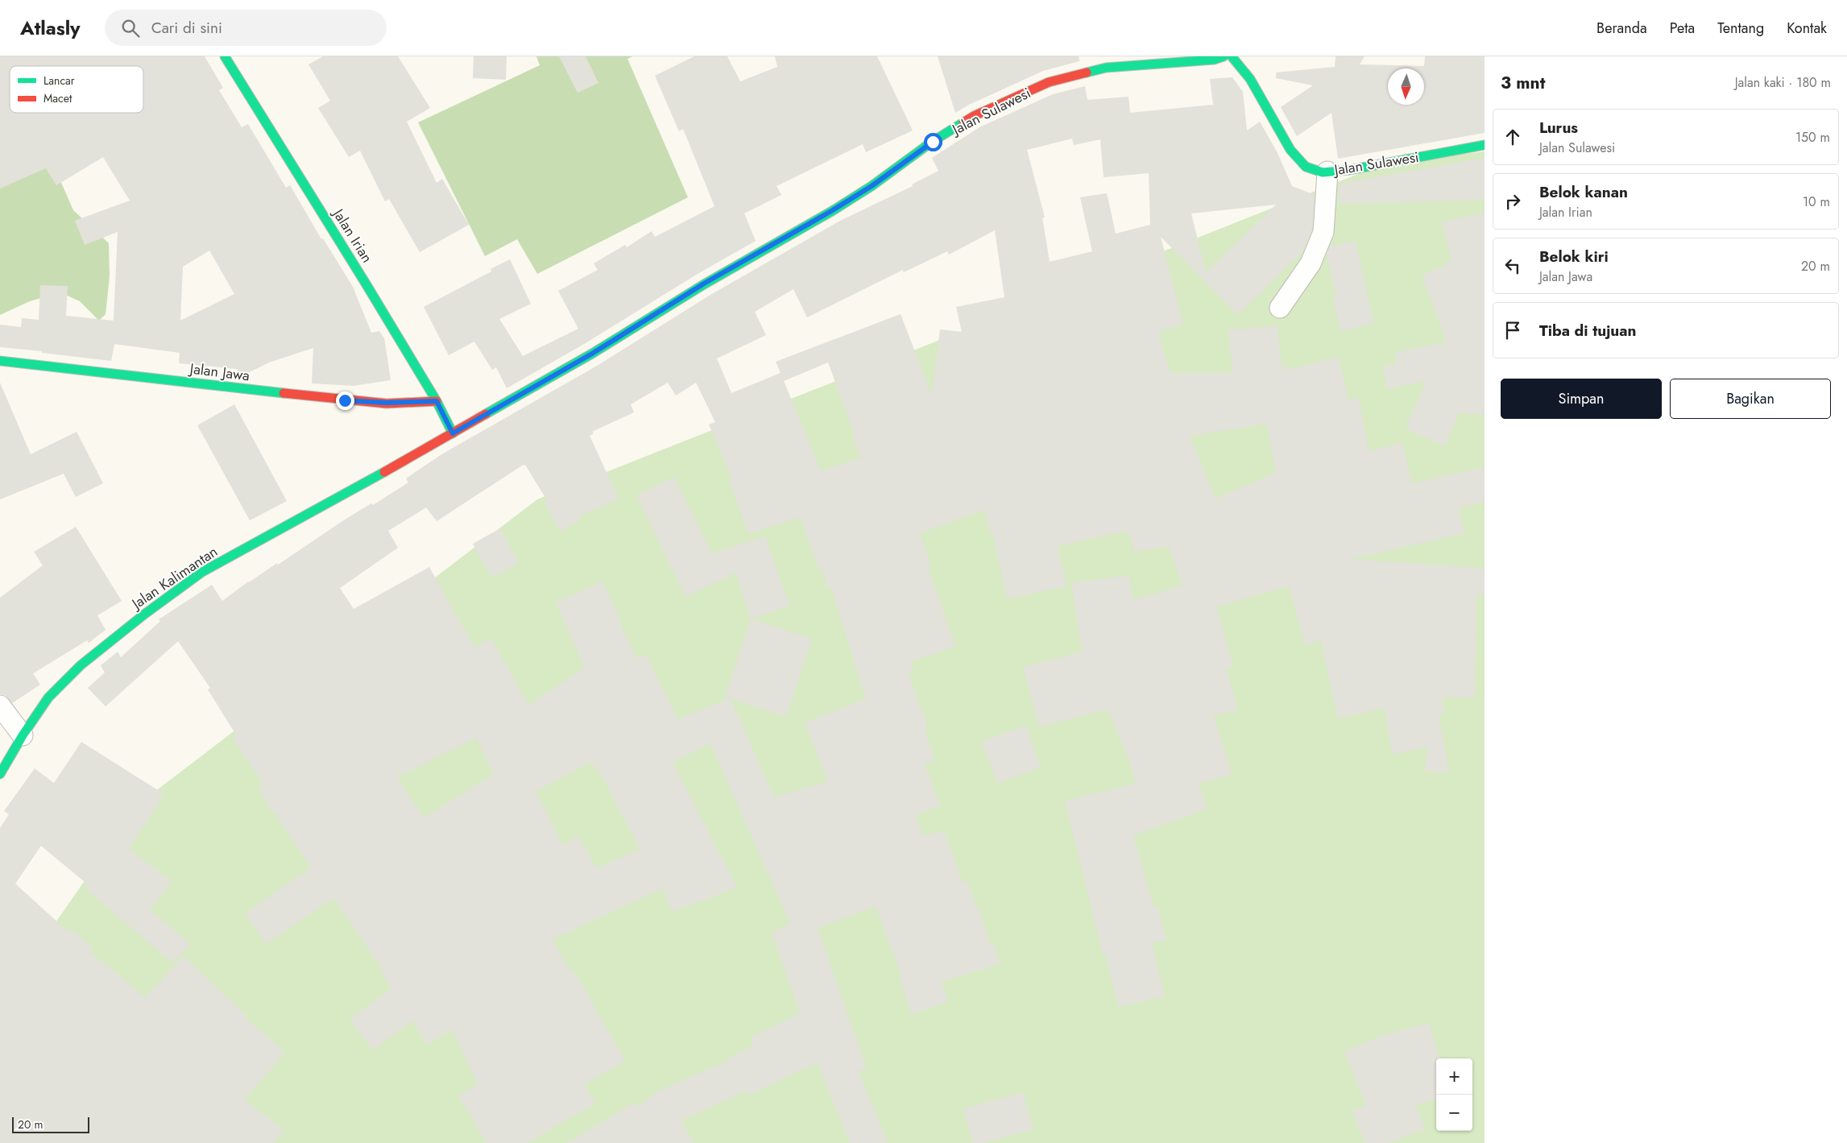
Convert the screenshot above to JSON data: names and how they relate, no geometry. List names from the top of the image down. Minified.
{"streets":{"street":["Jalan Sulawesi","Jalan Irian","Jalan Jawa","Jalan Kalimantan"]},"crossings":[["Jalan Sulawesi","Jalan Irian"],["Jalan Sulawesi","Jalan Kalimantan"],["Jalan Irian","Jalan Jawa"],["Jalan Irian","Jalan Kalimantan"]],"legend":["Lancar","Macet"],"scale_bar":"20 m","north":"bottom","page":{"header":"Atlasly","search":"Cari di sini","nav":["Beranda","Peta","Tentang","Kontak"],"heading":["3 mnt","Jalan kaki · 180 m"],"list":[["Lurus","Jalan Sulawesi","150 m"],["Belok kanan","Jalan Irian","10 m"],["Belok kiri","Jalan Jawa","20 m"],"Tiba di tujuan"],"buttons":["Simpan","Bagikan"],"map_buttons":["+","−"],"scale":"20 m"}}
